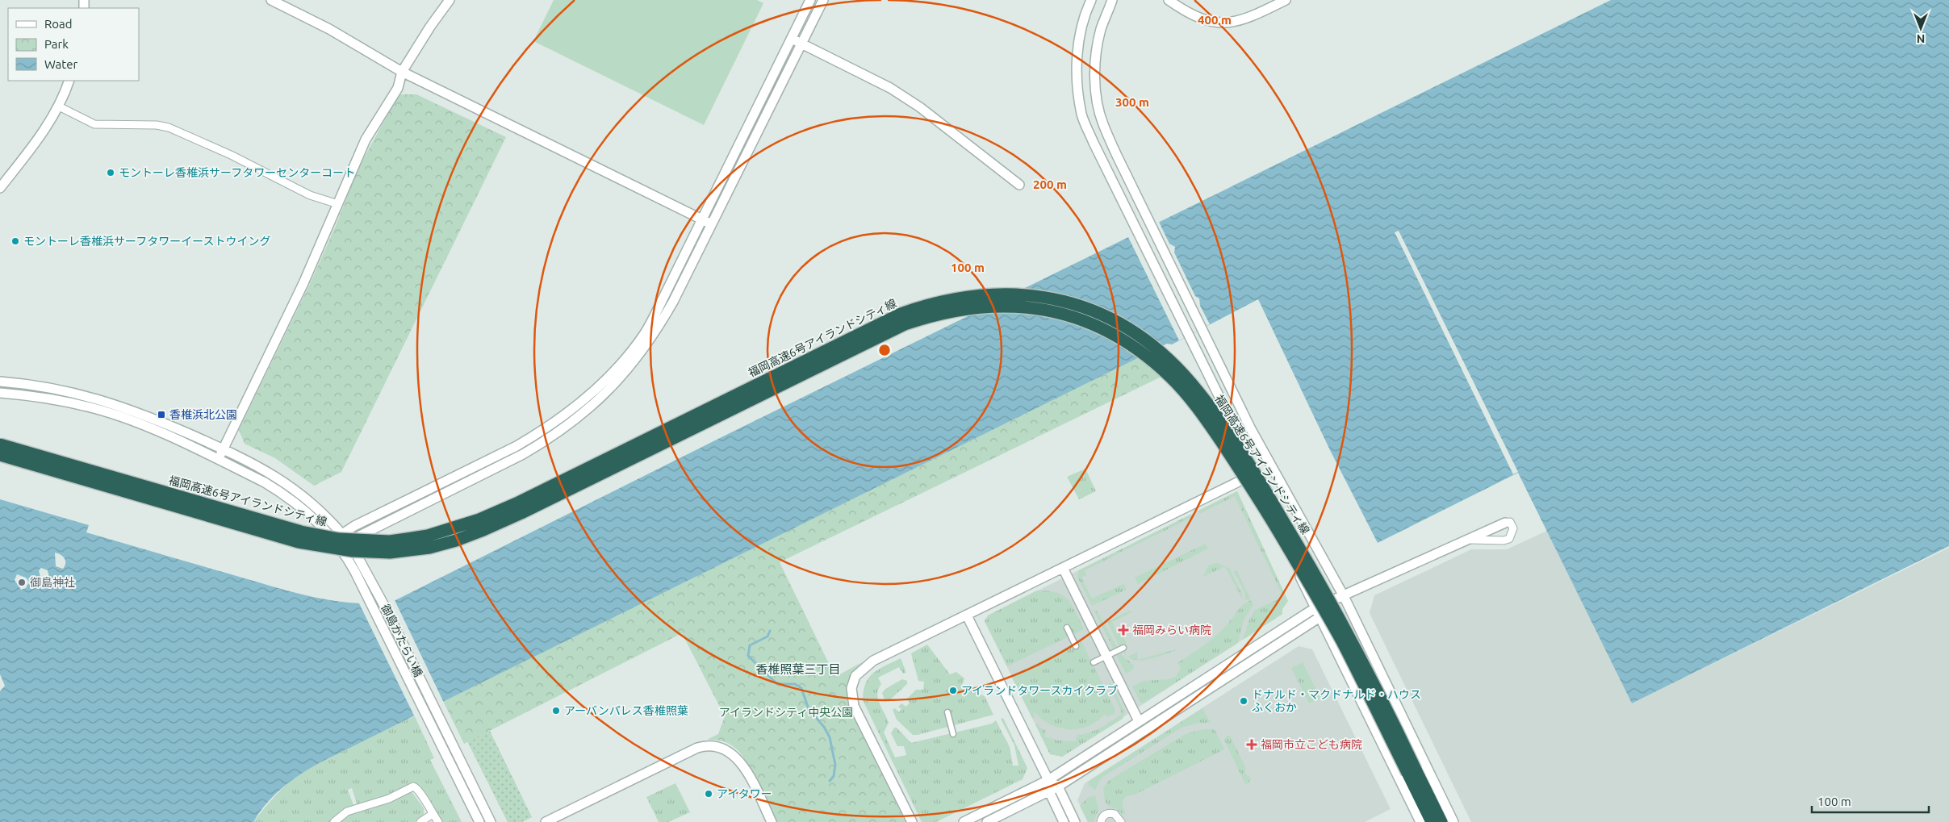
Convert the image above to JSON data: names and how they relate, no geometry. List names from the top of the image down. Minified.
{"streets":{"highway":["福岡高速6号アイランドシティ線"],"street":["御島かたらい橋"]},"districts":["香椎照葉三丁目"],"parks":["アイランドシティ中央公園"],"places":{"other":["モントーレ香椎浜サーフタワーセンターコート","モントーレ香椎浜サーフタワーイーストウイング","御島神社","アイランドタワースカイクラブ","ドナルド・マクドナルド・ハウス ふくおか","アーバンパレス香椎照葉","アイタワー"],"transit":["香椎浜北公園"],"health":["福岡みらい病院","福岡市立こども病院"]},"legend":["Road","Park","Water"],"scale_bar":"100 m","north":"bottom","rings":["400 m","300 m","200 m","100 m"]}
